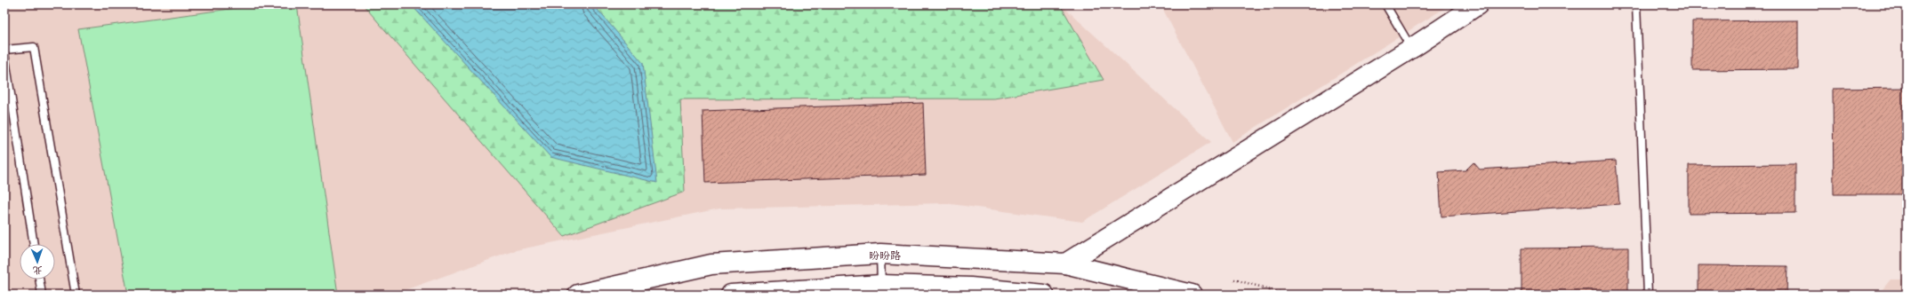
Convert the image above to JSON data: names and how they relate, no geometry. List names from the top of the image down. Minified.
{"streets":{"main road":["盼盼路"]},"north":"bottom"}
